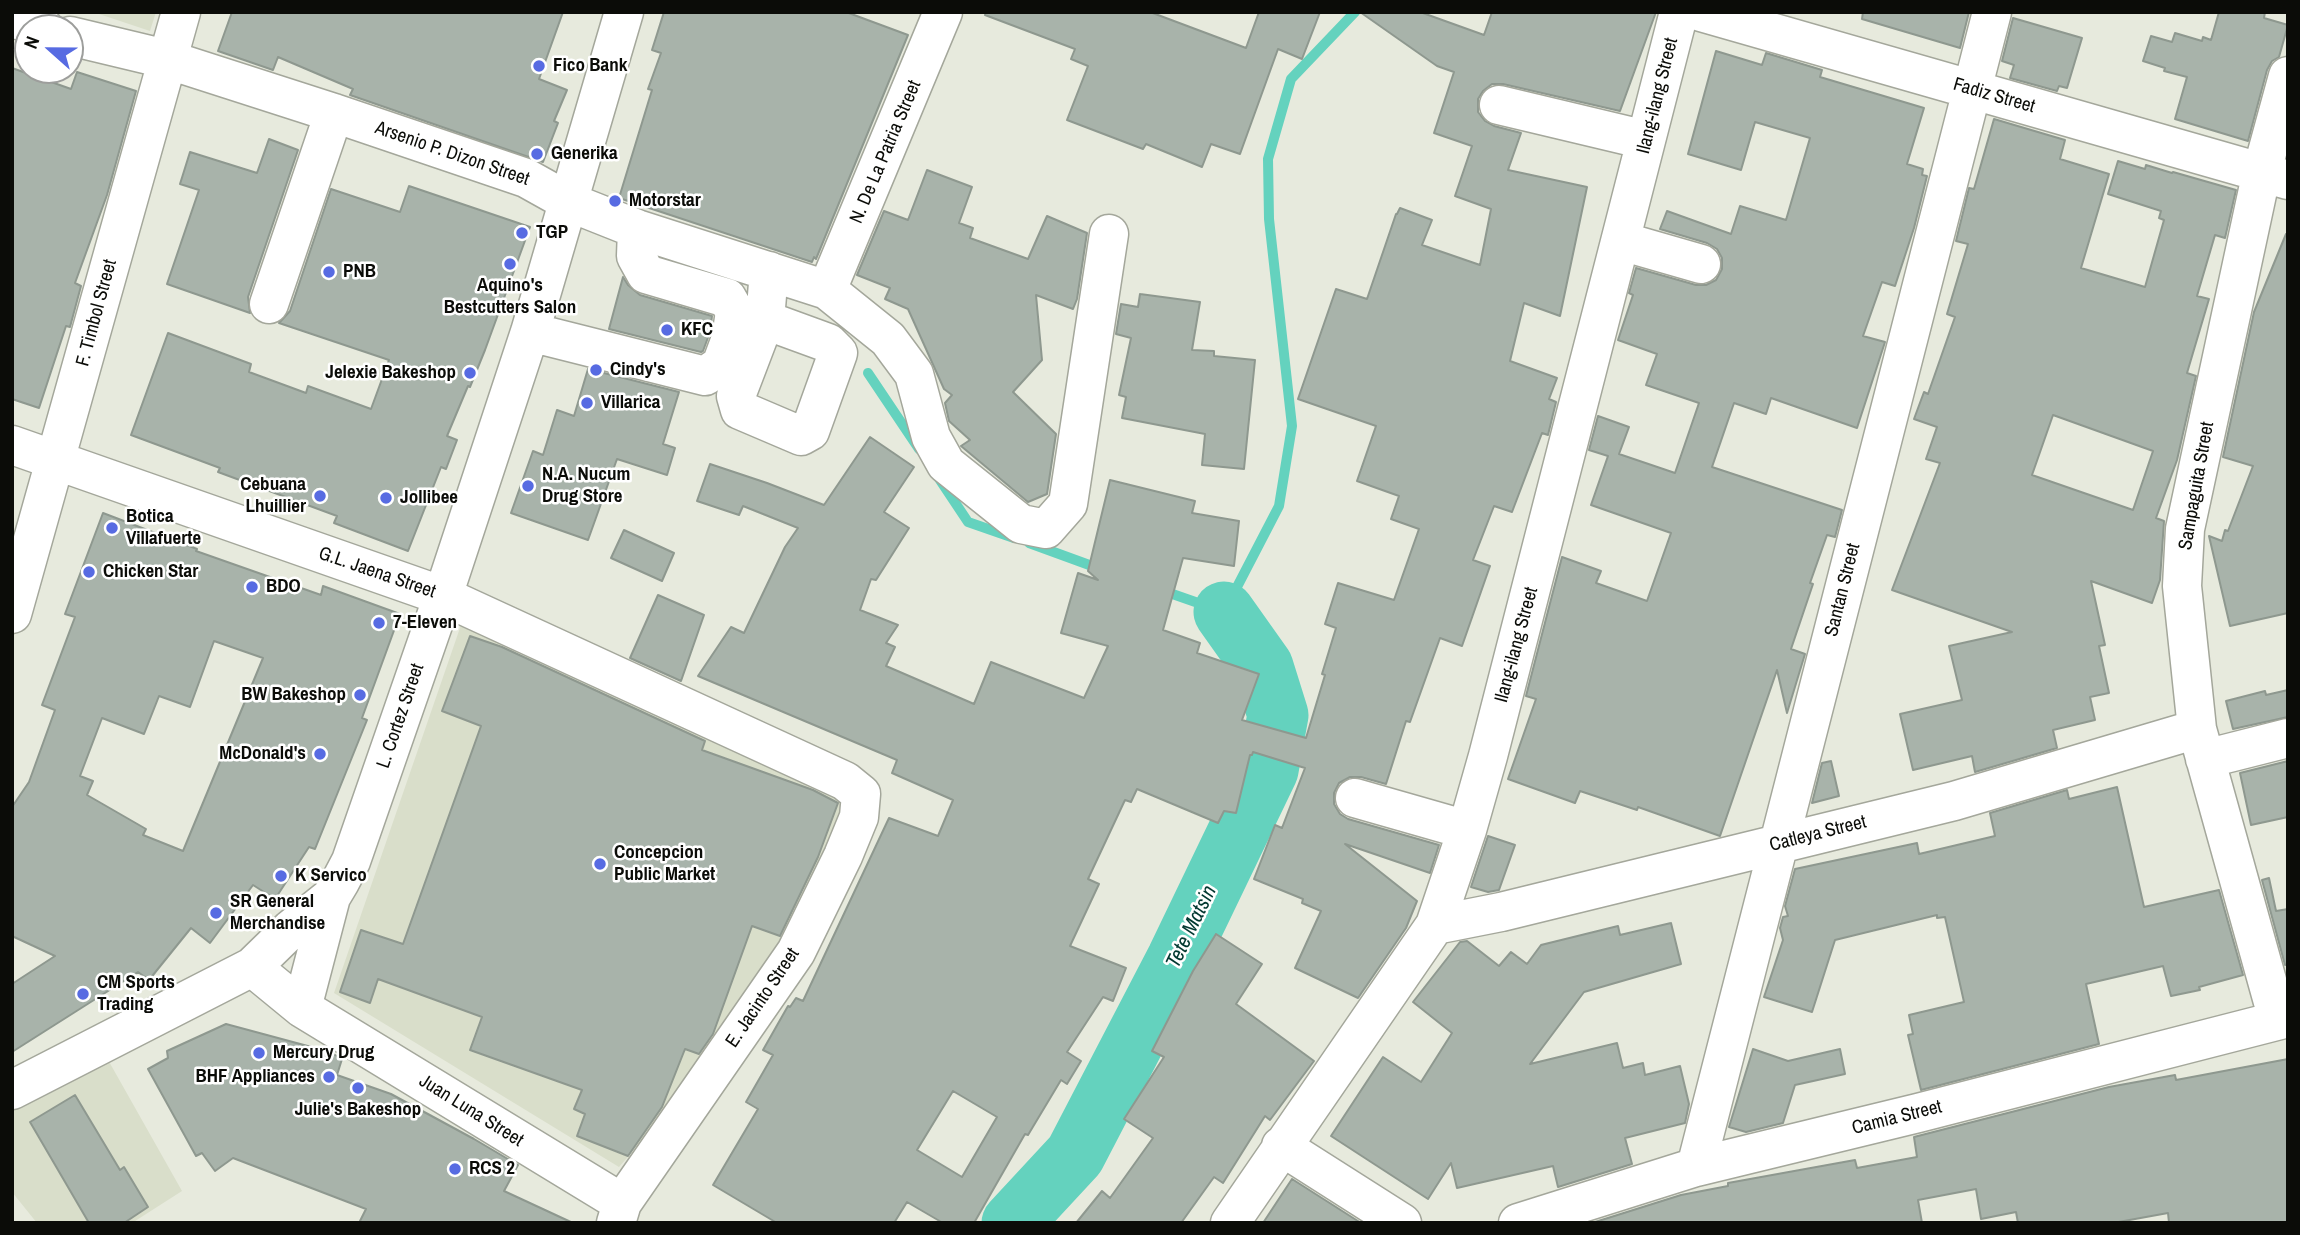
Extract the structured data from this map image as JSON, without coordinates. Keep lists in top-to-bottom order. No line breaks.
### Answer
{"streets":{"street":["Ilang-ilang Street","Fadiz Street","N. De La Patria Street","Arsenio P. Dizon Street","F. Timbol Street","Sampaguita Street","G.L. Jaena Street","Santan Street","L. Cortez Street","Catleya Street","E. Jacinto Street","Juan Luna Street","Camia Street"]},"crossings":[["Ilang-ilang Street","Catleya Street"],["Fadiz Street","Sampaguita Street"],["Fadiz Street","Santan Street"],["N. De La Patria Street","Arsenio P. Dizon Street"],["Arsenio P. Dizon Street","F. Timbol Street"],["Arsenio P. Dizon Street","L. Cortez Street"],["F. Timbol Street","G.L. Jaena Street"],["Sampaguita Street","Catleya Street"],["Sampaguita Street","Camia Street"],["G.L. Jaena Street","L. Cortez Street"],["G.L. Jaena Street","E. Jacinto Street"],["Santan Street","Catleya Street"],["Santan Street","Camia Street"],["L. Cortez Street","Juan Luna Street"],["E. Jacinto Street","Juan Luna Street"]],"water":["Tete Matsin"],"places":["Fico Bank","Generika","Motorstar","TGP","Aquino's Bestcutters Salon","PNB","KFC","Cindy's","Jelexie Bakeshop","Villarica","N.A. Nucum Drug Store","Cebuana Lhuillier","Jollibee","Botica Villafuerte","Chicken Star","BDO","7-Eleven","BW Bakeshop","McDonald's","Concepcion Public Market","K Servico","SR General Merchandise","CM Sports Trading","Mercury Drug","BHF Appliances","Julie's Bakeshop","RCS 2"],"north":"left"}
